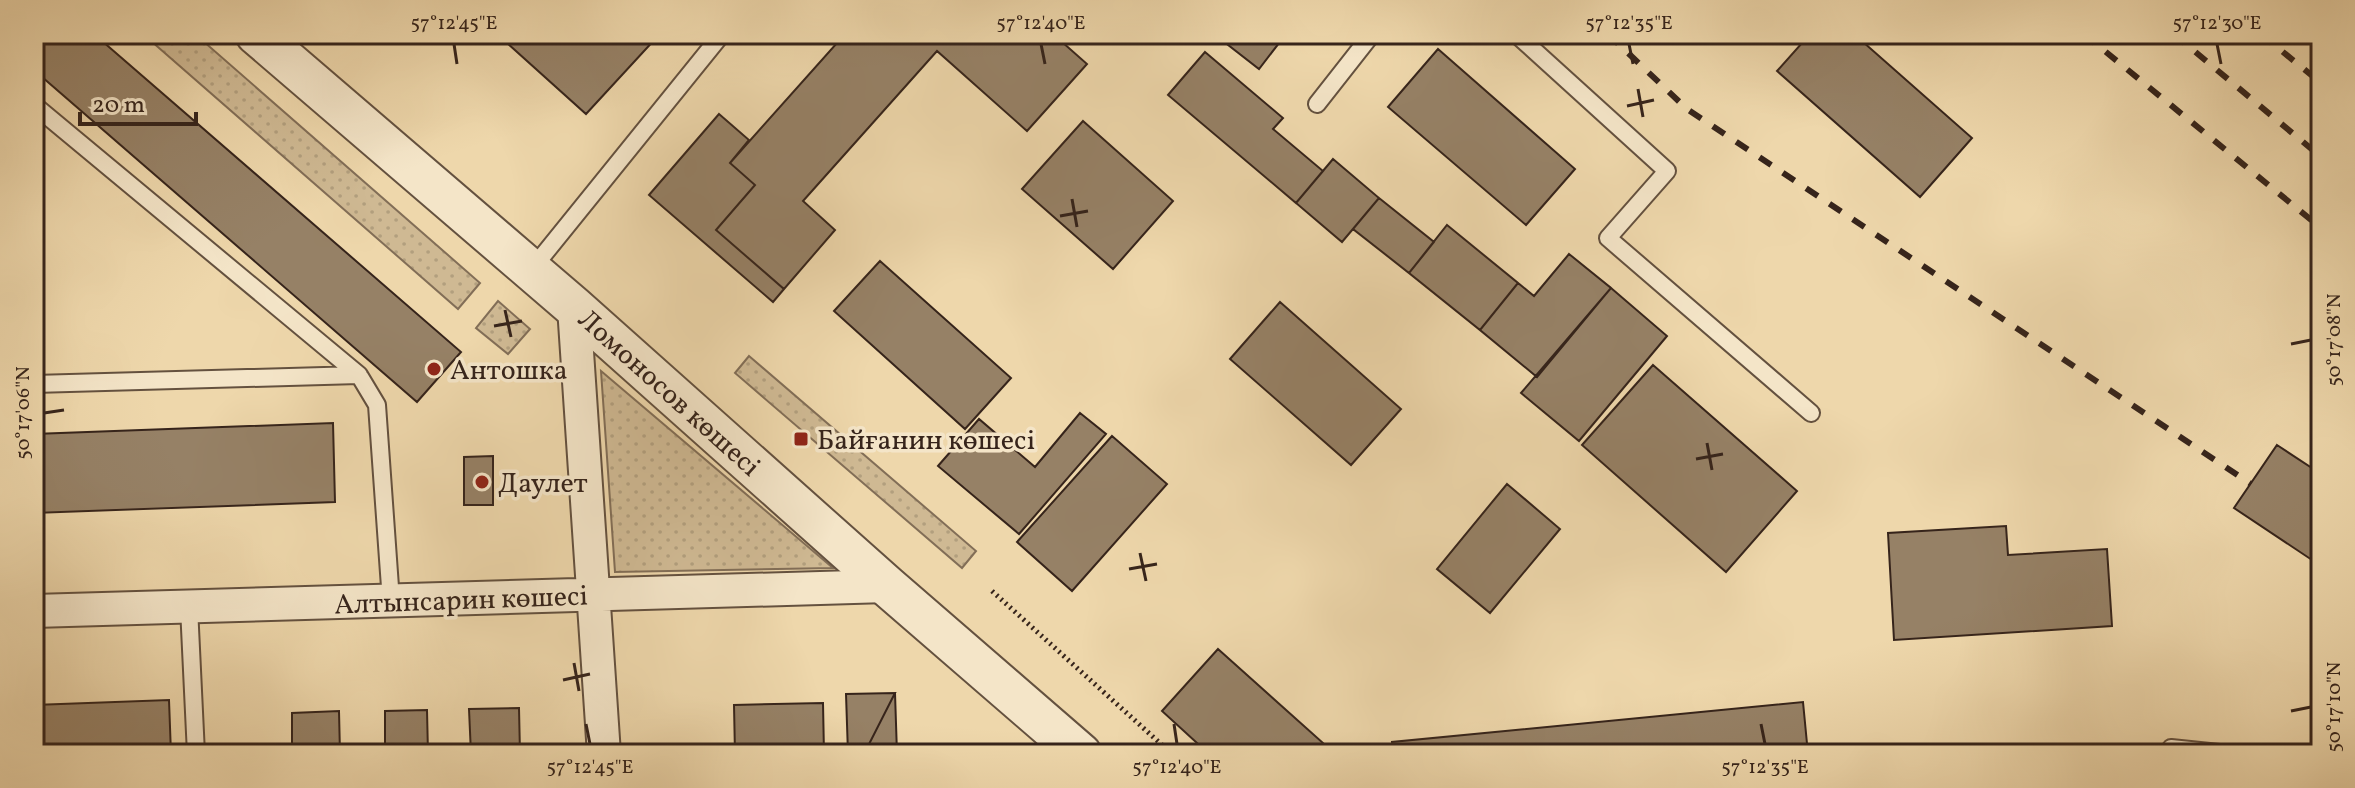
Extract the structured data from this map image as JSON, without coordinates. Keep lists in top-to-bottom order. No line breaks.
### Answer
{"streets":{"street":["Ломоносов көшесі","Алтынсарин көшесі"]},"crossings":[["Ломоносов көшесі","Алтынсарин көшесі"]],"places":{"other":["Антошка","Даулет"],"transit":["Байғанин көшесі"]},"scale_bar":"20 m","coordinates":["57°12'45\"E","57°12'40\"E","57°12'35\"E","57°12'30\"E","50°17'08\"N","50°17'06\"N","50°17'10\"N"]}
